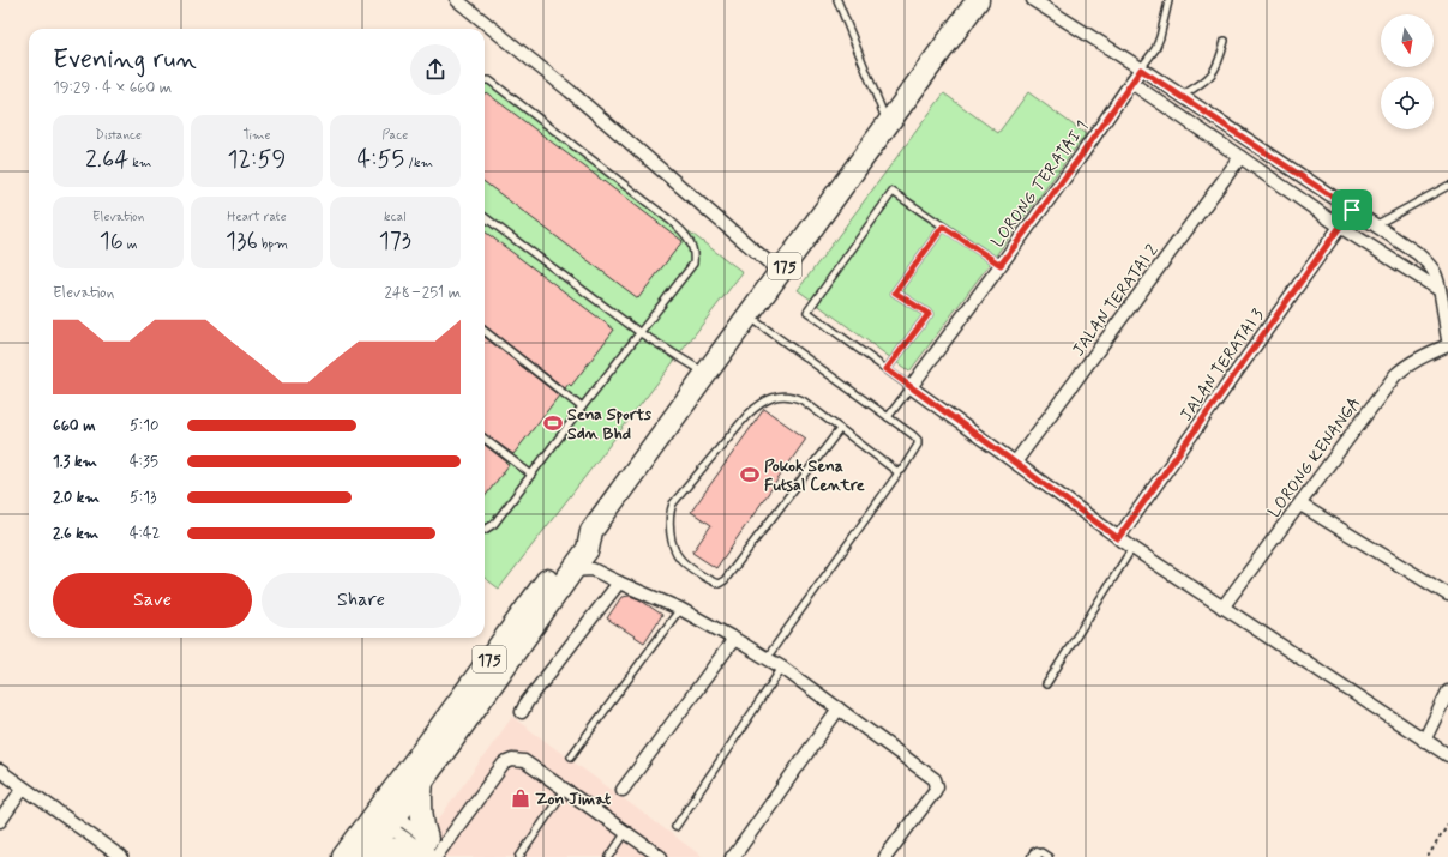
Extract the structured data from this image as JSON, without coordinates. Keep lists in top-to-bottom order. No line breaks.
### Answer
{"streets":{"highway":["175"],"street":["LORONG TERATAI 1","JALAN TERATAI 2","JALAN TERATAI 3","LORONG KENANGA"]},"places":{"sports":["Sena Sports Sdn Bhd","Pokok Sena Futsal Centre"],"shop":["Zon Jimat"]},"north":"bottom","page":{"heading":["Evening run","19:29 · 4 × 660 m"],"stats":[["Distance","2.64 km"],["Time","12:59"],["Pace","4:55 /km"],["Elevation","16 m"],["Heart rate","136 bpm"],["kcal","173"]],"chart":["Elevation","248–251 m"],"list":[{"name":"660 m","note":"5:10"},{"name":"1.3 km","note":"4:35"},{"name":"2.0 km","note":"5:13"},{"name":"2.6 km","note":"4:42"}],"buttons":["Save","Share"]}}
